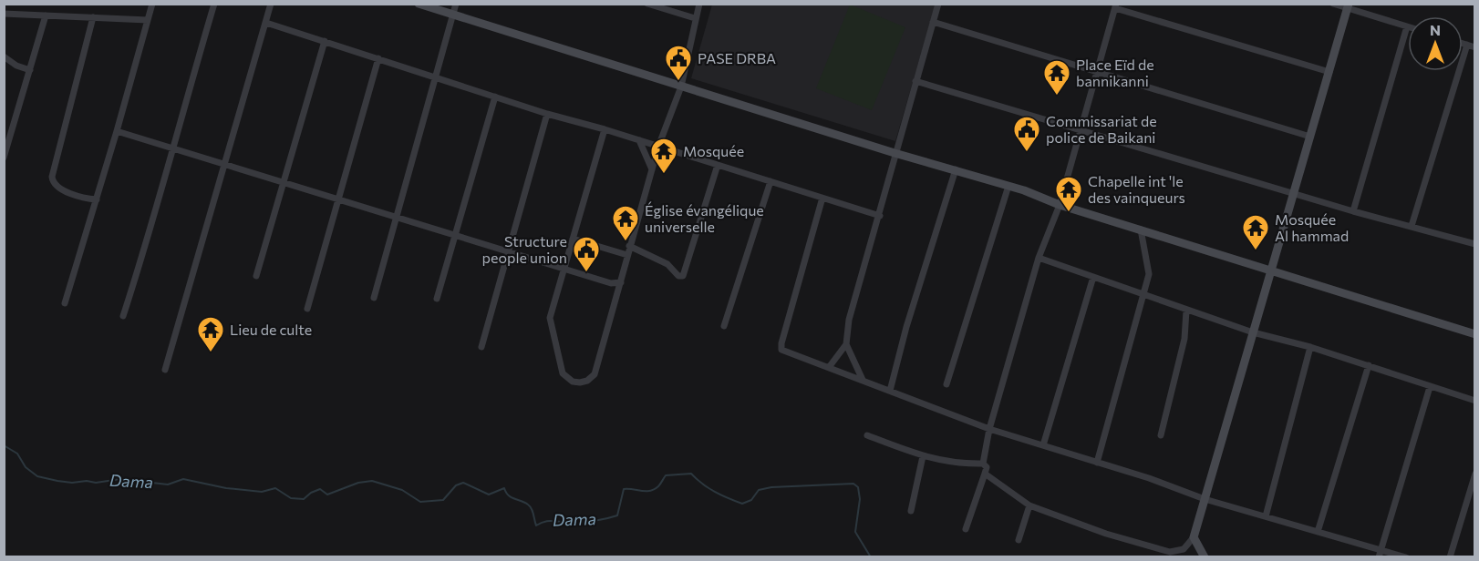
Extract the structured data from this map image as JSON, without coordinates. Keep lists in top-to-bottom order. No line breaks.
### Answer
{"water":["Dama"],"places":{"public building":["PASE DRBA","Commissariat de police de Baikani","Structure people union"],"temple":["Place Eïd de bannikanni","Mosquée","Chapelle int 'le des vainqueurs","Église évangélique universelle","Mosquée Al hammad","Lieu de culte"]},"north":"top"}
